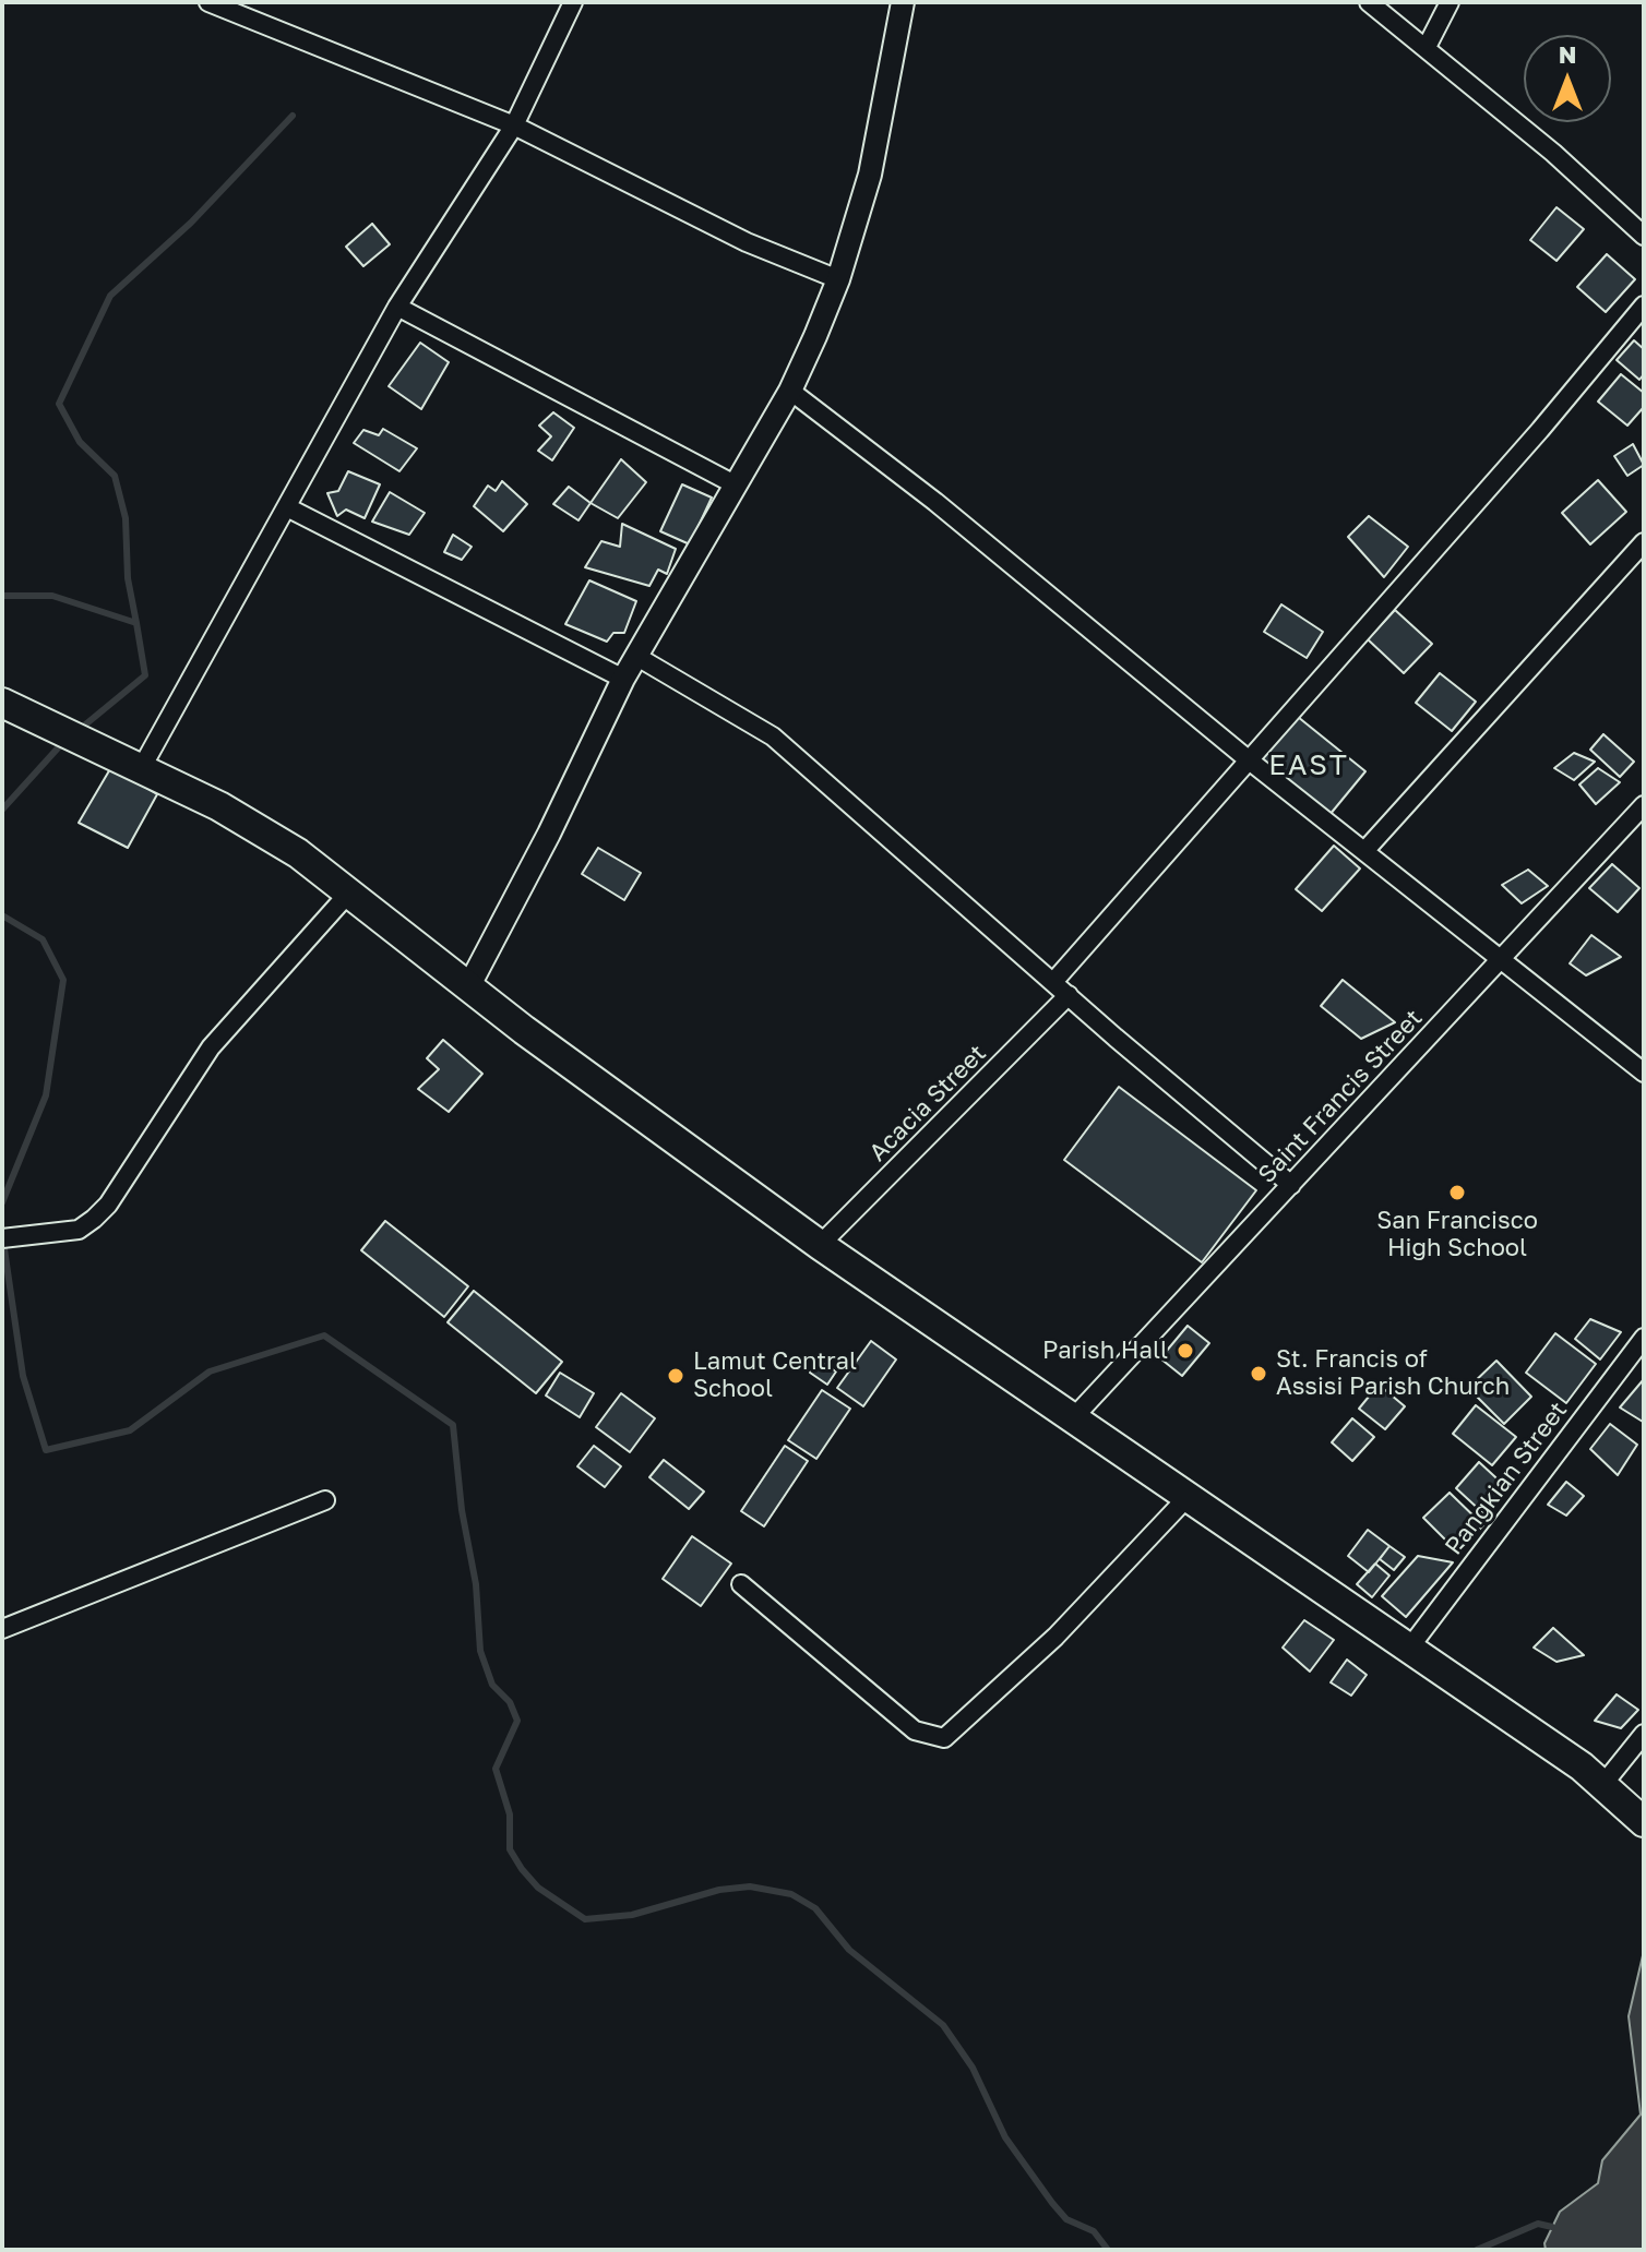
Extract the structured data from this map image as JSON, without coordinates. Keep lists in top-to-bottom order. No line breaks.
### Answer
{"streets":{"street":["Saint Francis Street","Acacia Street","Pangkian Street"]},"districts":["EAST"],"places":["San Francisco High School","Parish Hall","St. Francis of Assisi Parish Church","Lamut Central School"],"north":"top"}
